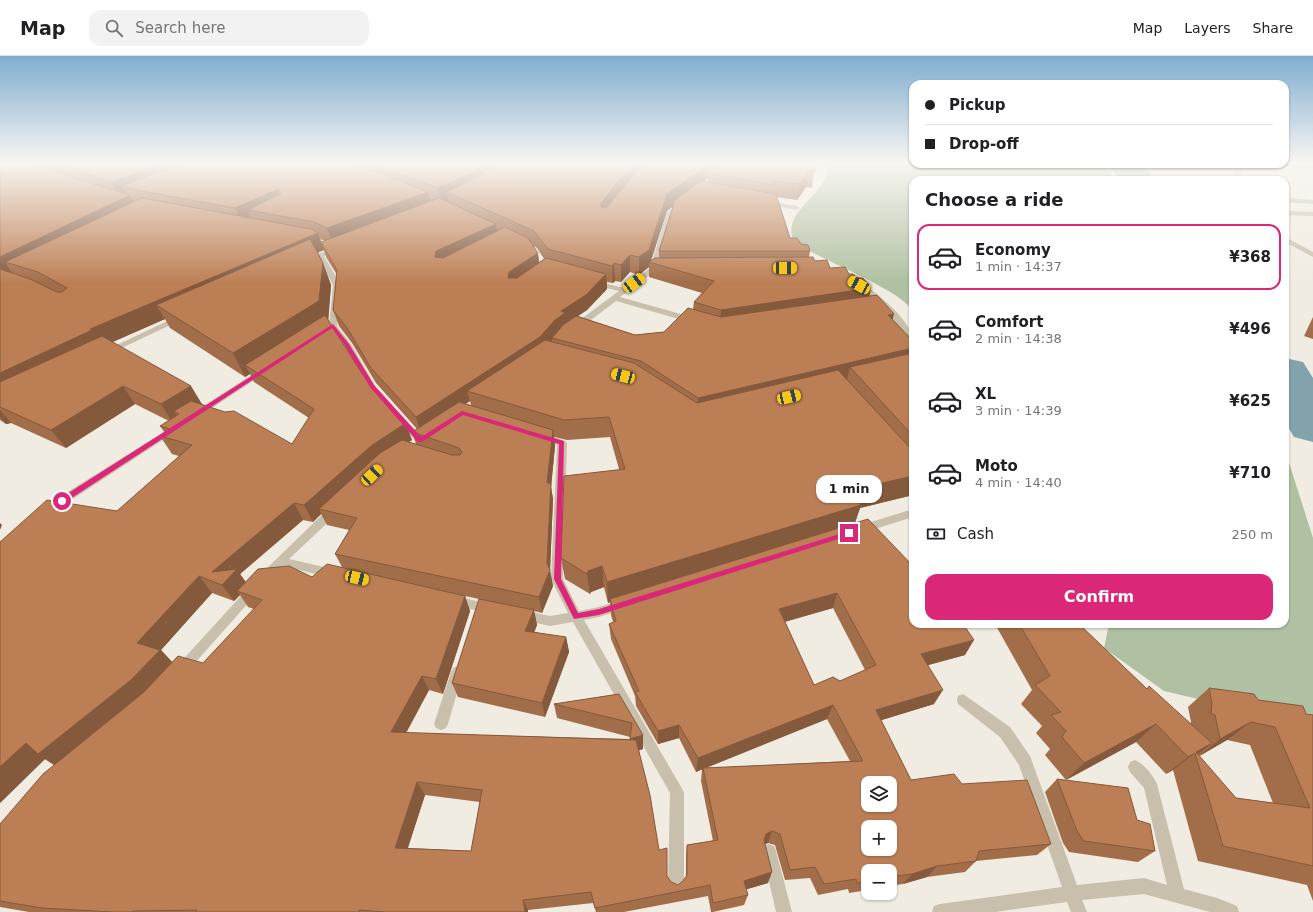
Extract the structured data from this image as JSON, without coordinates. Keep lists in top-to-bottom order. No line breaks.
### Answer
{"page":{"header":"Map","search":"Search here","nav":["Map","Layers","Share"],"banner":["Pickup","Drop-off"],"heading":"Choose a ride","list":[{"name":"Economy","note":"1 min · 14:37","value":"¥368"},{"name":"Comfort","note":"2 min · 14:38","value":"¥496"},{"name":"XL","note":"3 min · 14:39","value":"¥625"},{"name":"Moto","note":"4 min · 14:40","value":"¥710"}],"bubble":"1 min","pay":["Cash","250 m"],"buttons":"Confirm","map_buttons":["+","−"]}}
